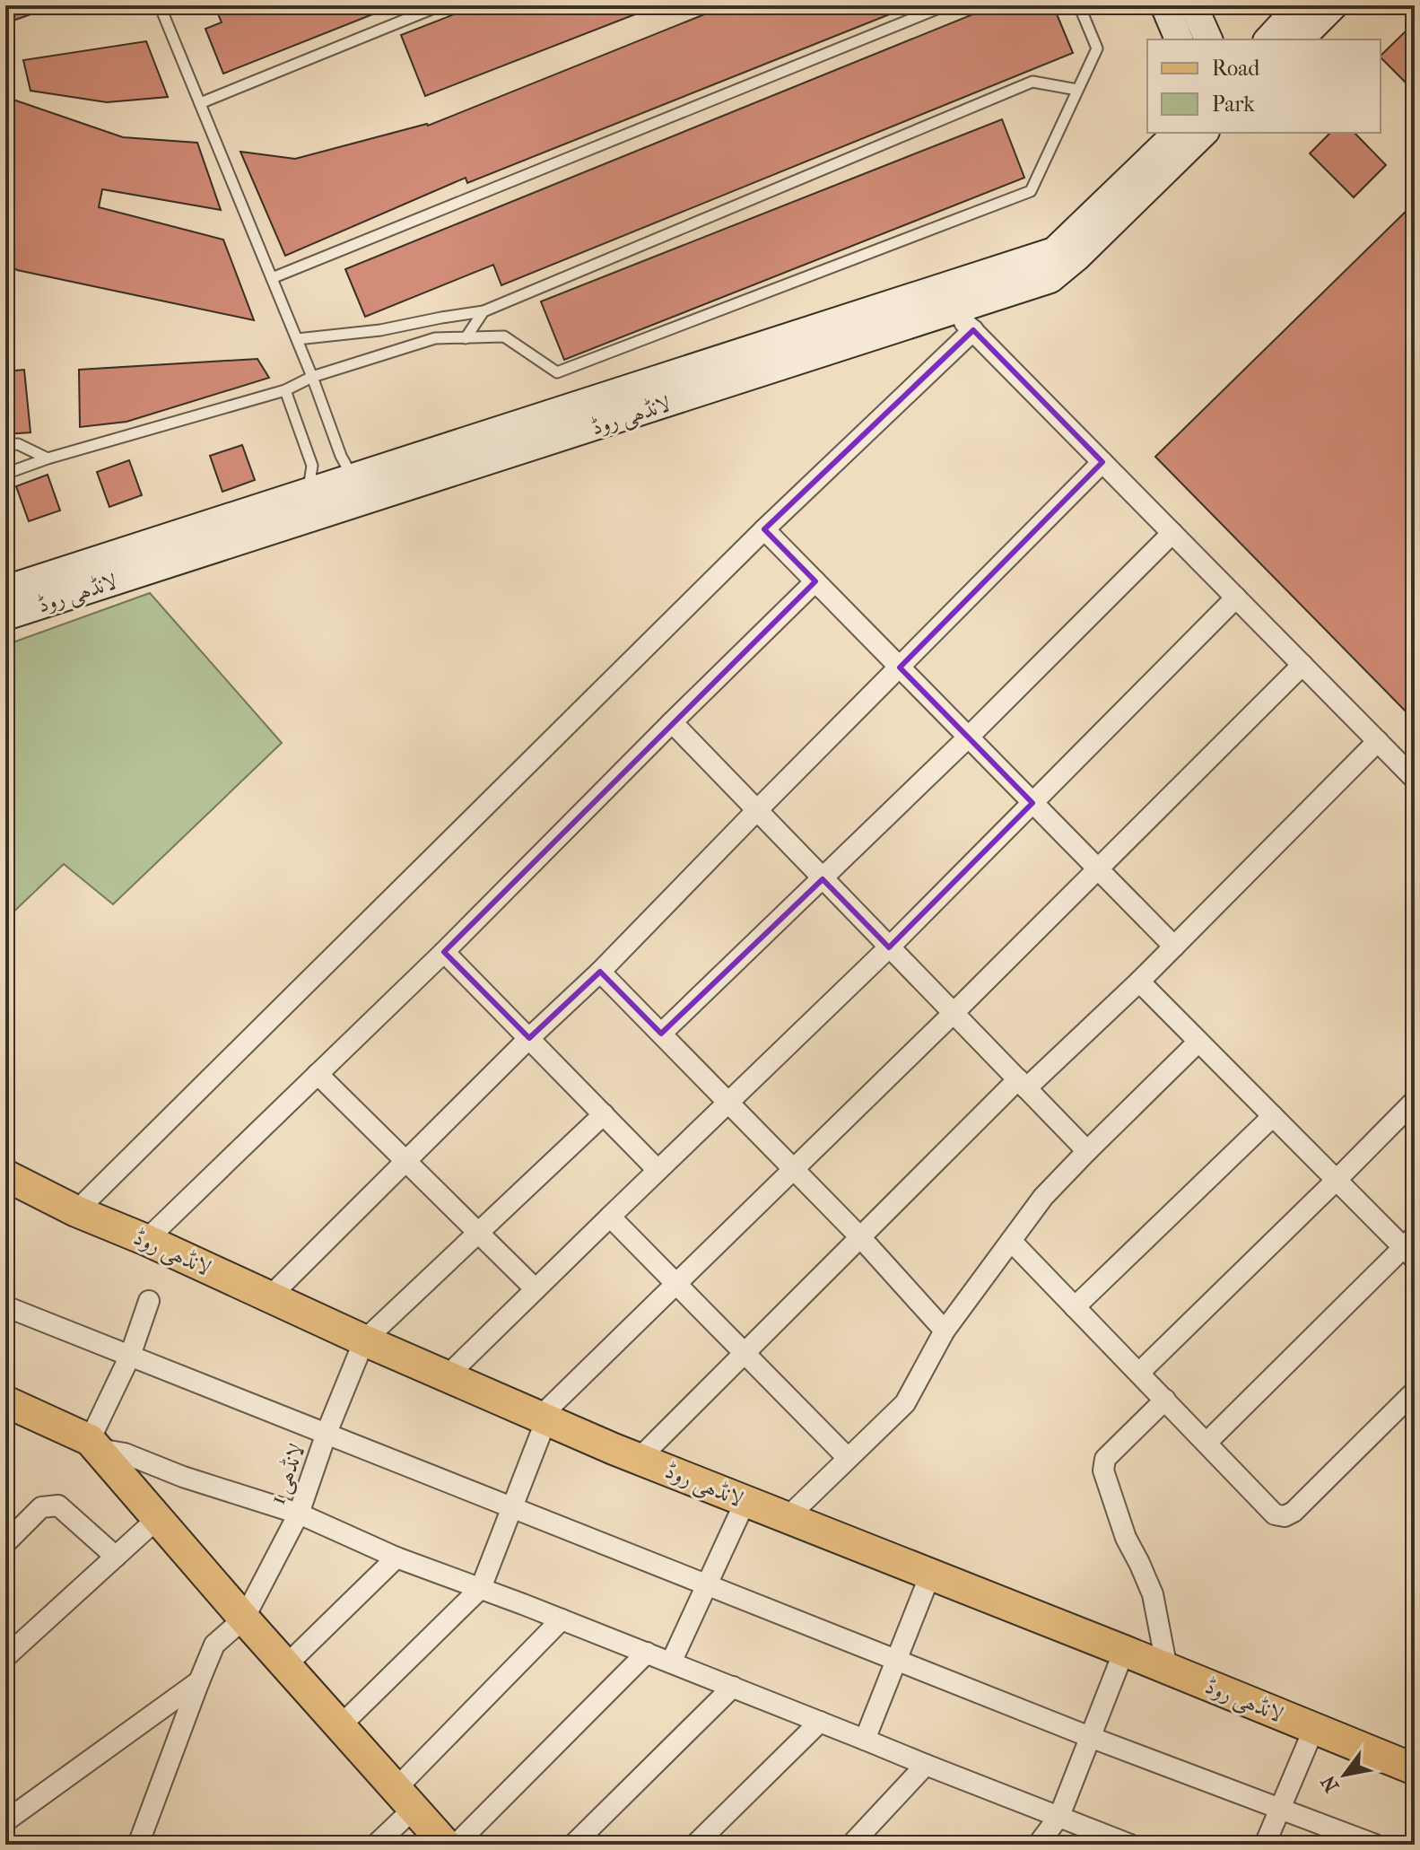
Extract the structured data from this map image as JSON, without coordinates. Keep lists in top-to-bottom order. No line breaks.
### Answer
{"streets":{"main road":["لانڈھی روڈ"],"street":["لانڈھی 1"]},"crossings":[["لانڈھی روڈ","لانڈھی 1"]],"legend":["Road","Park"],"north":"bottom left"}
